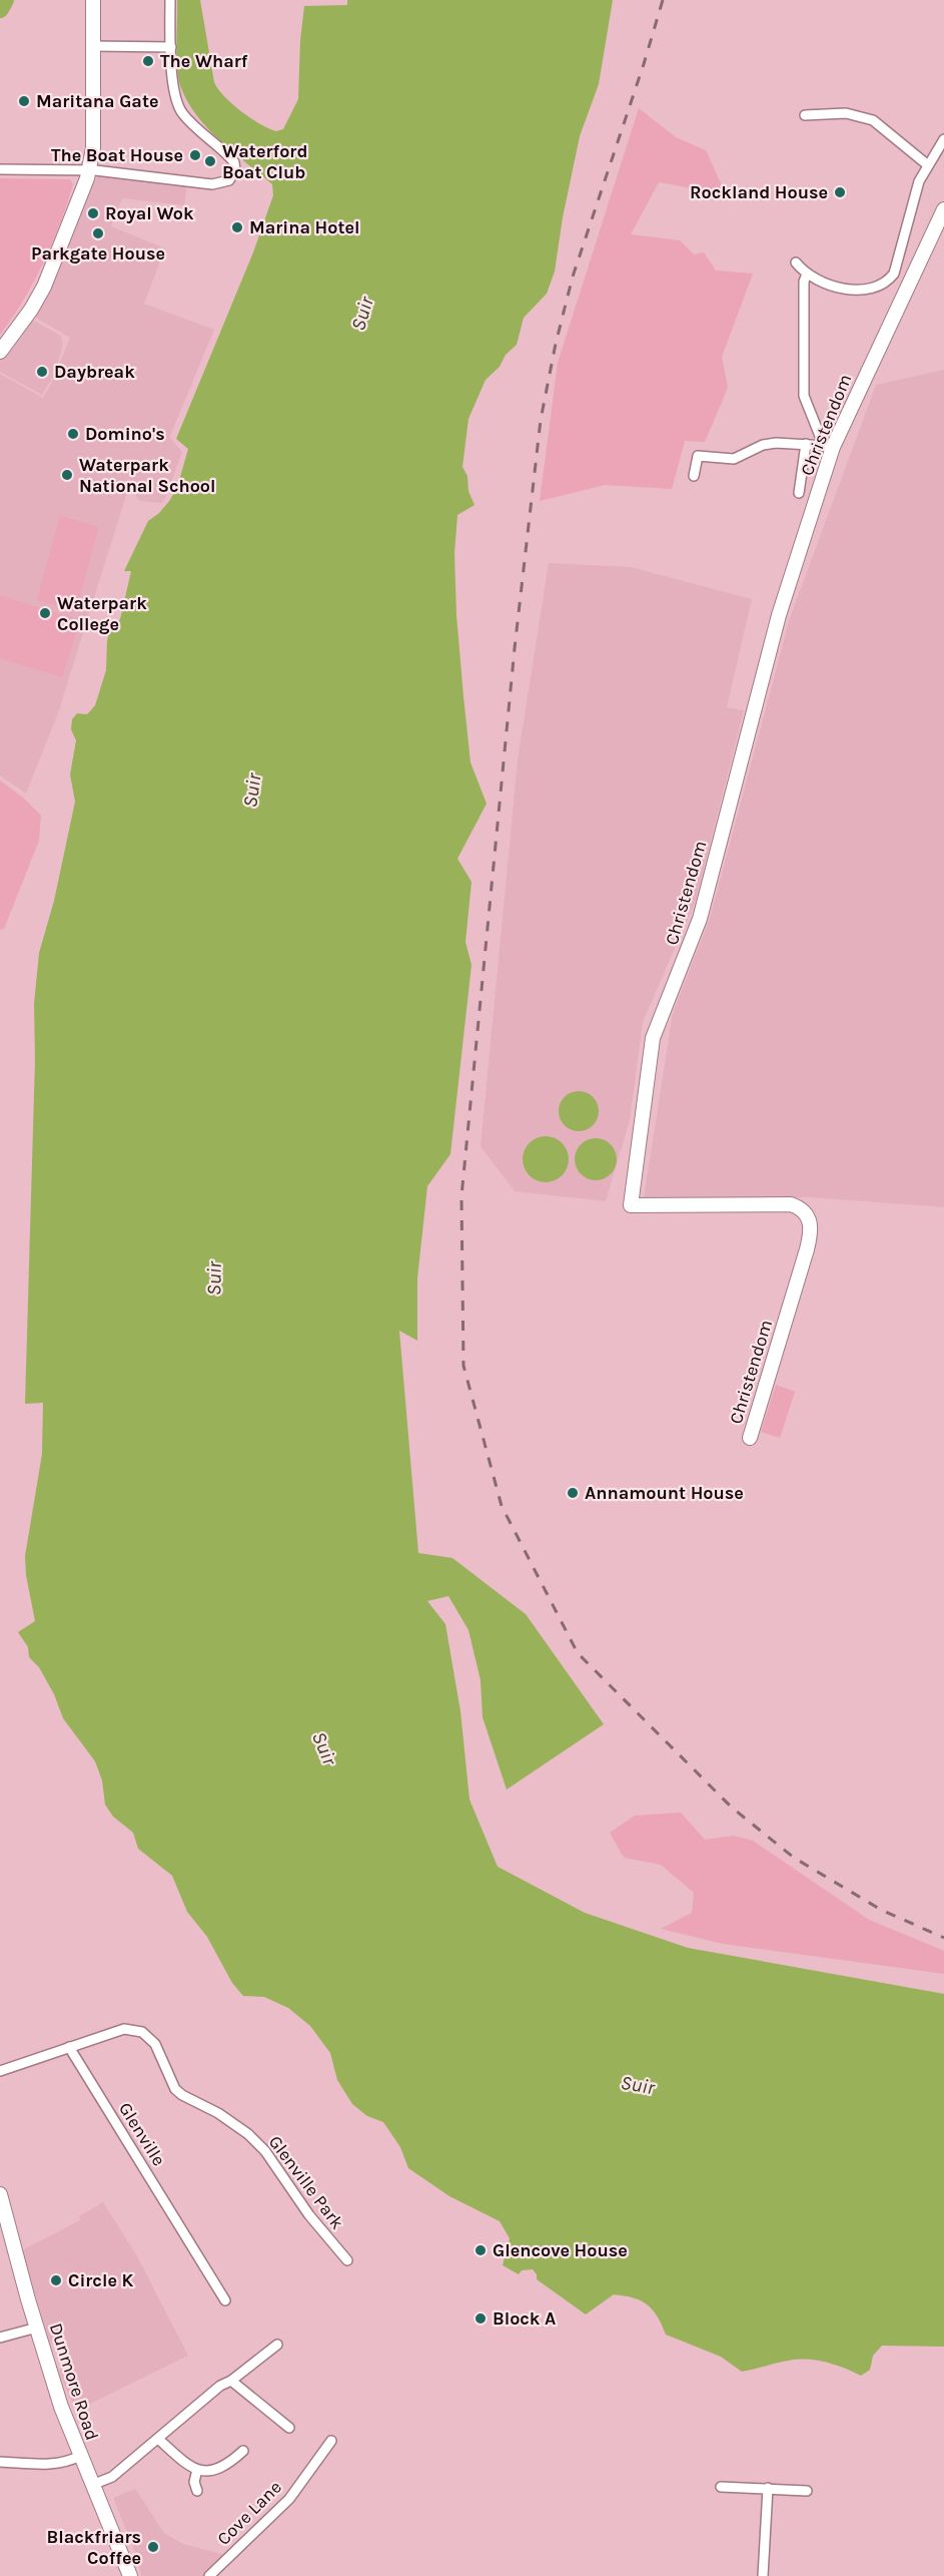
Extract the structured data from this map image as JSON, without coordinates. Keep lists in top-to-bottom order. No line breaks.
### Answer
{"streets":{"street":["Christendom","Glenville","Glenville Park","Dunmore Road","Cove Lane"]},"crossings":[["Glenville","Glenville Park"]],"water":["Suir"],"places":["The Wharf","Maritana Gate","The Boat House","Waterford Boat Club","Rockland House","Royal Wok","Marina Hotel","Parkgate House","Daybreak","Domino's","Waterpark National School","Waterpark College","Annamount House","Glencove House","Circle K","Block A","Blackfriars Coffee"]}
